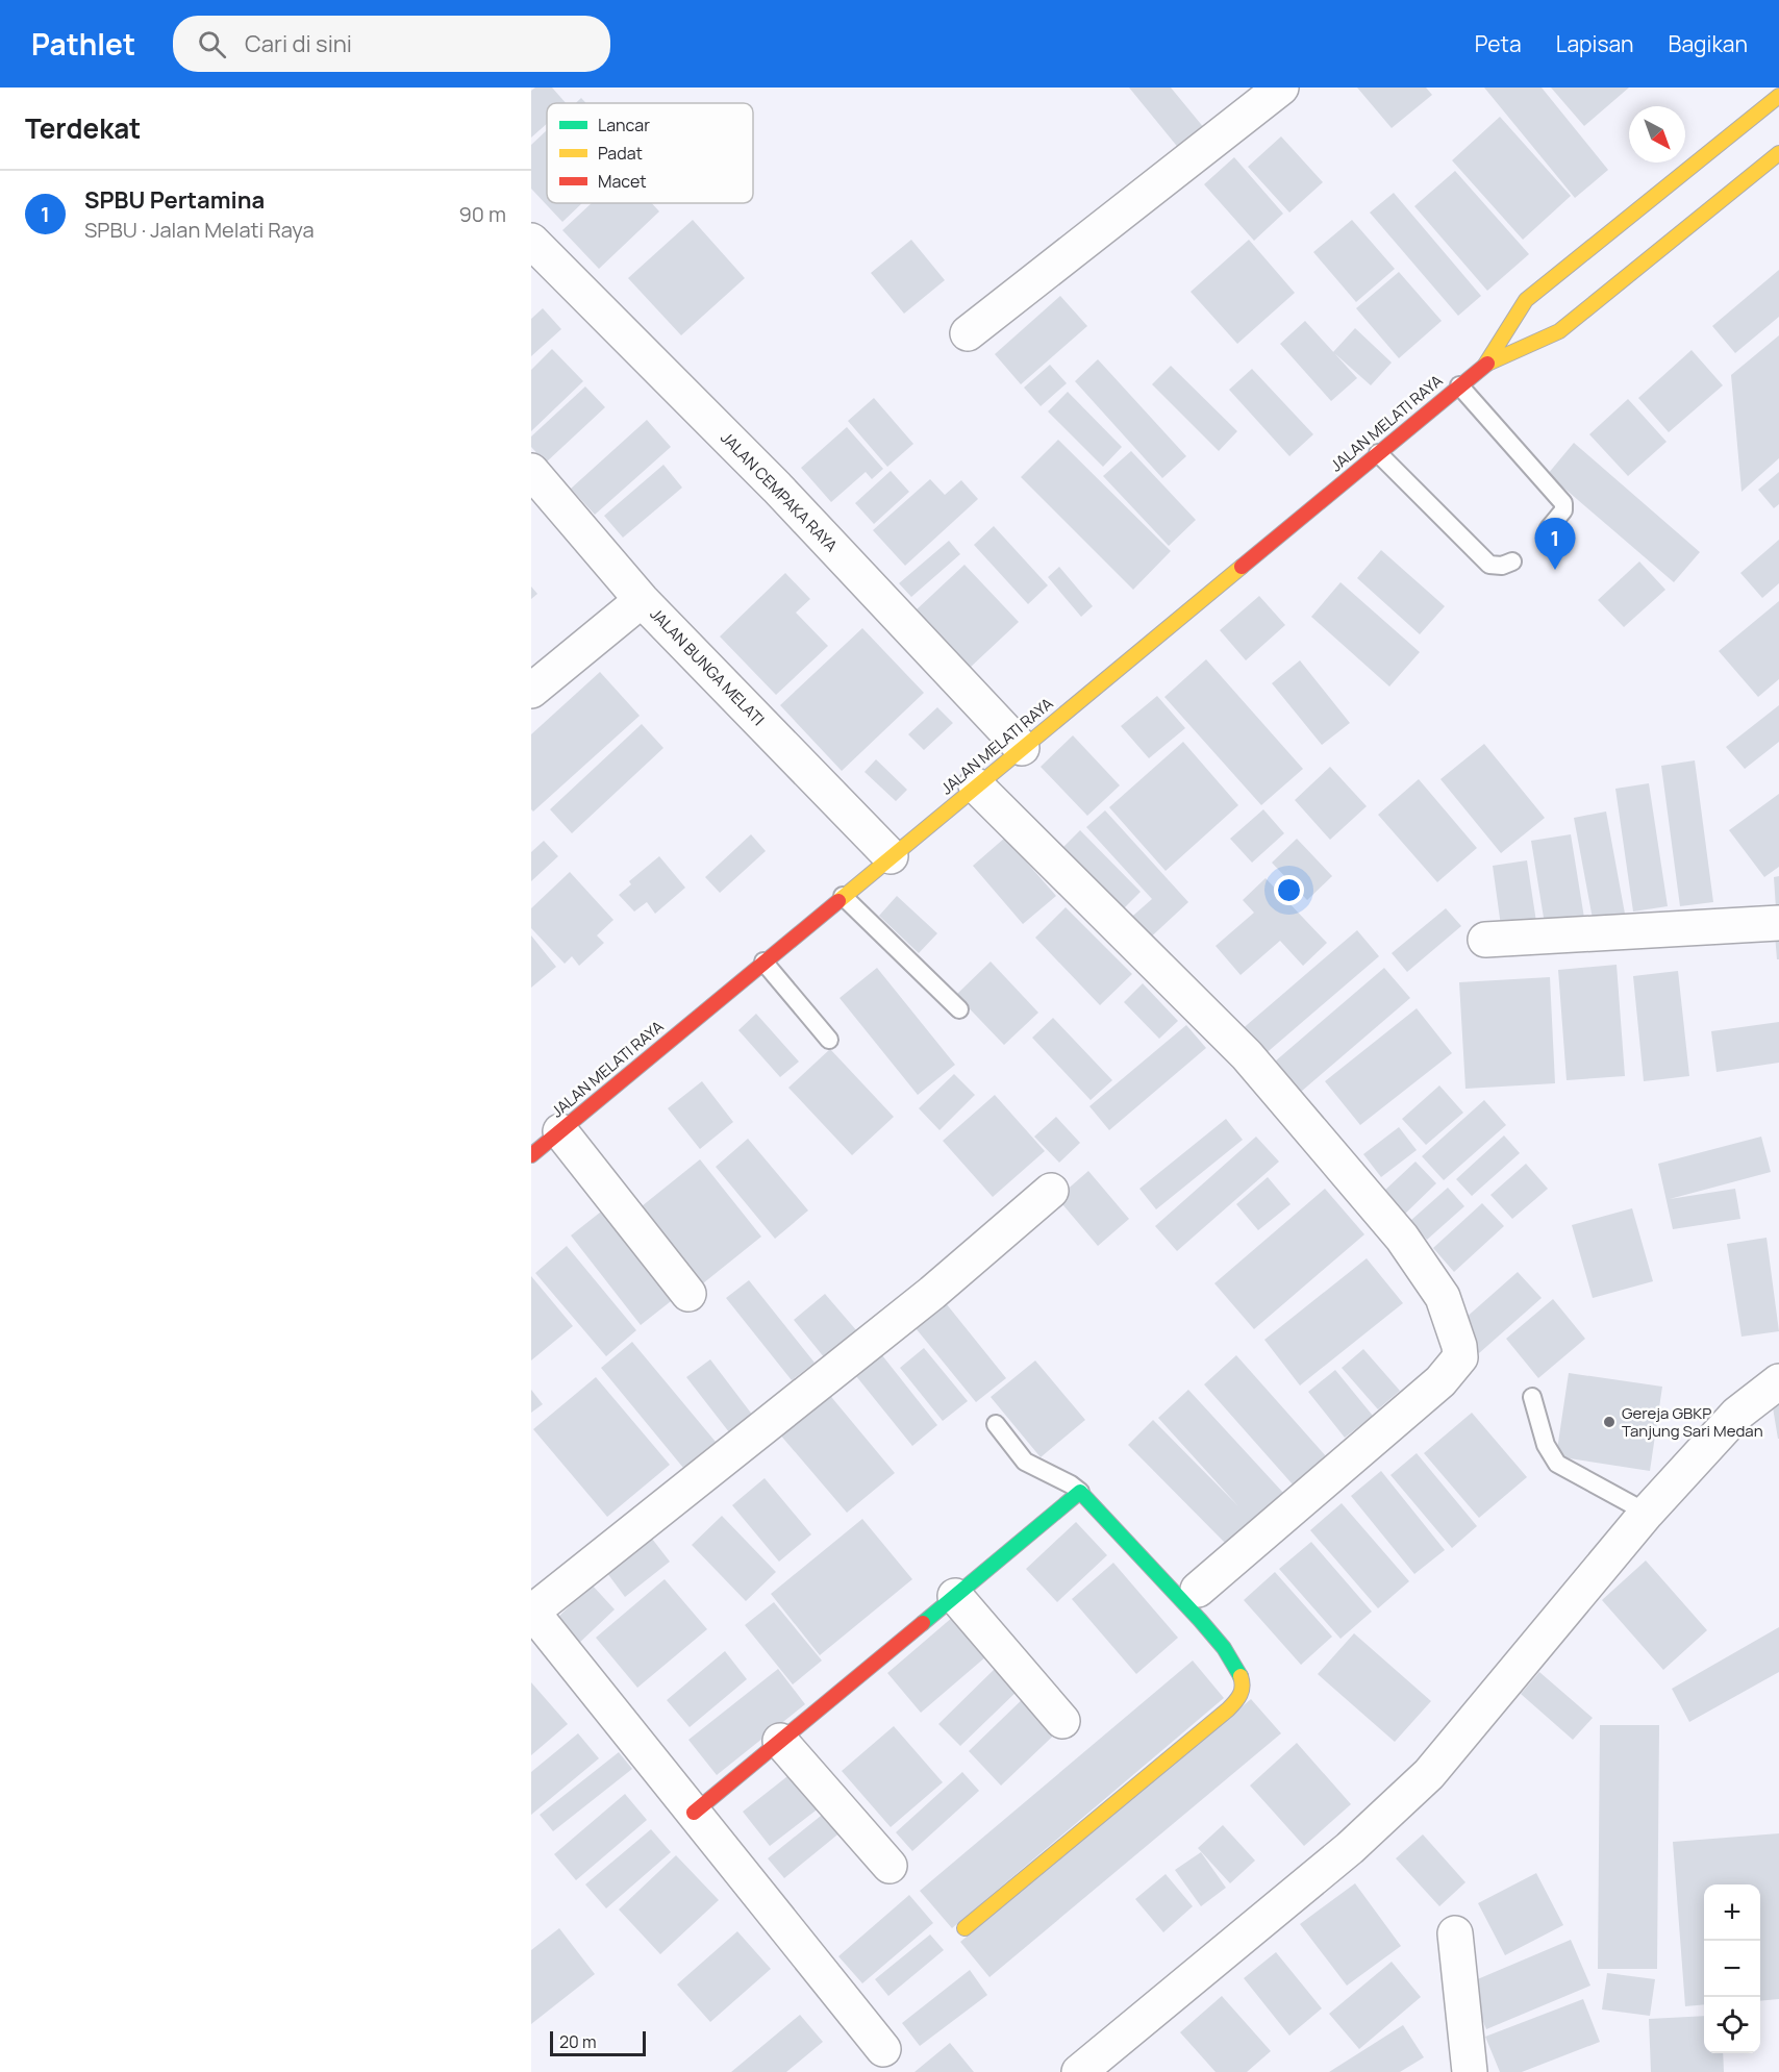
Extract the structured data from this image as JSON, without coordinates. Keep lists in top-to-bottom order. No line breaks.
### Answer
{"streets":{"main road":["JALAN MELATI RAYA"],"street":["JALAN CEMPAKA RAYA","JALAN BUNGA MELATI"]},"crossings":[["JALAN MELATI RAYA","JALAN CEMPAKA RAYA"],["JALAN MELATI RAYA","JALAN BUNGA MELATI"]],"places":["Gereja GBKP Tanjung Sari Medan"],"legend":["Lancar","Padat","Macet"],"scale_bar":"20 m","north":"bottom right","page":{"header":"Pathlet","search":"Cari di sini","nav":["Peta","Lapisan","Bagikan"],"heading":"Terdekat","list":[{"mark":"1","name":"SPBU Pertamina","note":"SPBU · Jalan Melati Raya","value":"90 m"}],"pins":"1","map_buttons":["+","−"],"scale":"20 m"}}
